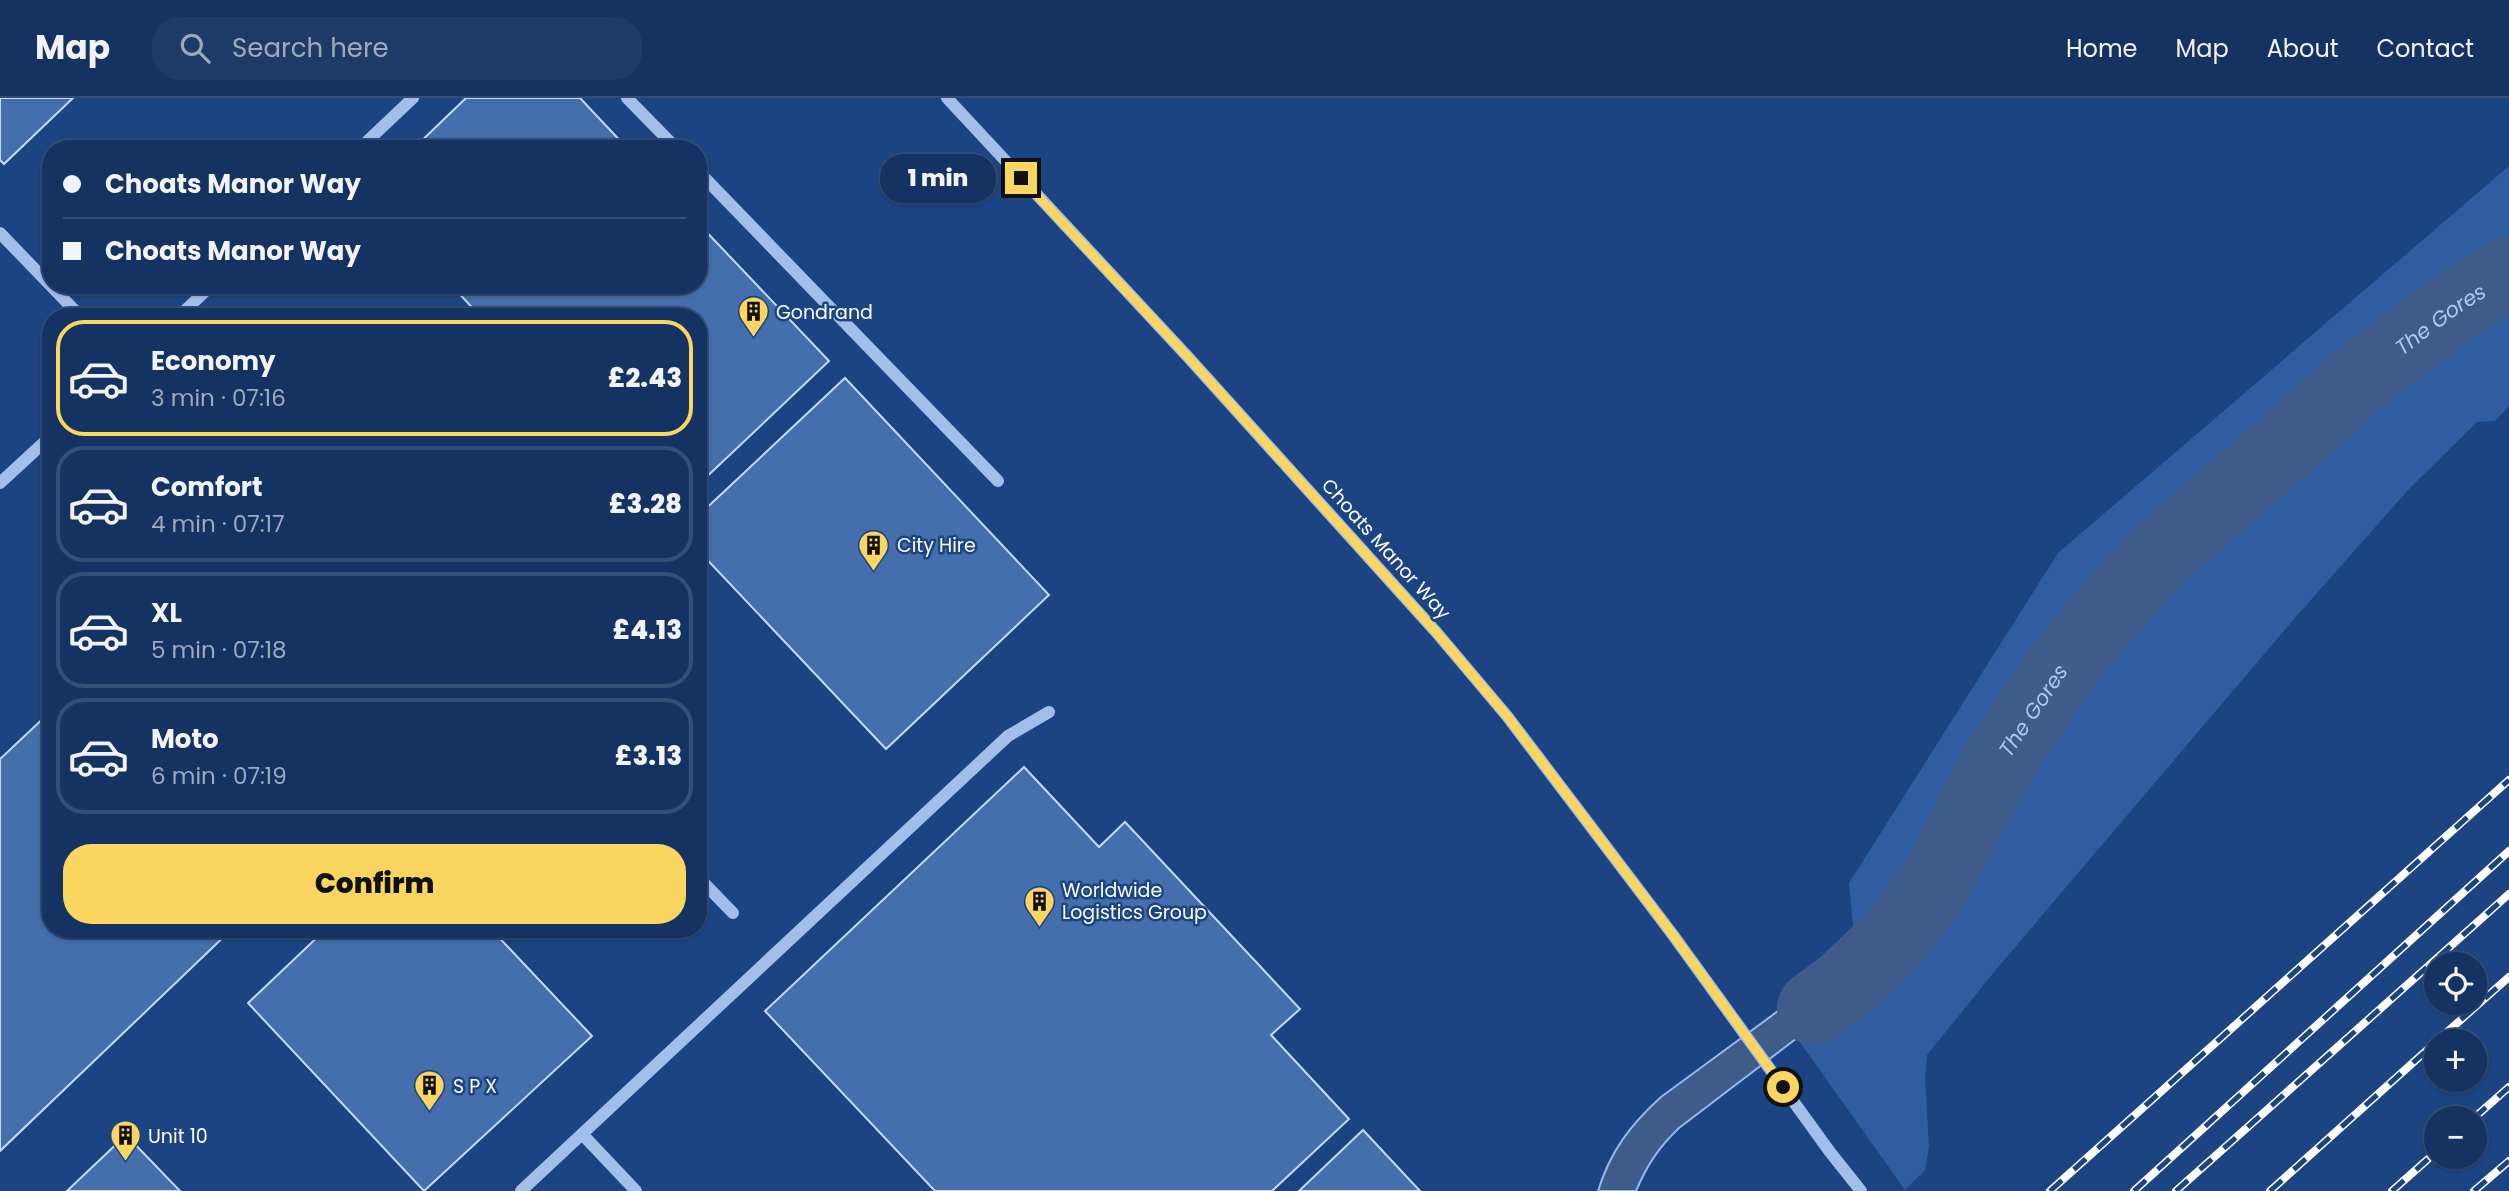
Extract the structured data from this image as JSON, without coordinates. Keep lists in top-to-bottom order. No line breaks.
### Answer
{"streets":{"street":["Choats Manor Way"]},"water":["The Gores"],"places":{"building":["Gondrand","City Hire","Worldwide Logistics Group","S P X","Unit 10"]},"page":{"header":"Map","search":"Search here","nav":["Home","Map","About","Contact"],"banner":["Choats Manor Way","Choats Manor Way"],"bubble":"1 min","list":[{"name":"Economy","note":"3 min · 07:16","value":"£2.43"},{"name":"Comfort","note":"4 min · 07:17","value":"£3.28"},{"name":"XL","note":"5 min · 07:18","value":"£4.13"},{"name":"Moto","note":"6 min · 07:19","value":"£3.13"}],"buttons":"Confirm","map_buttons":["+","−"]}}
